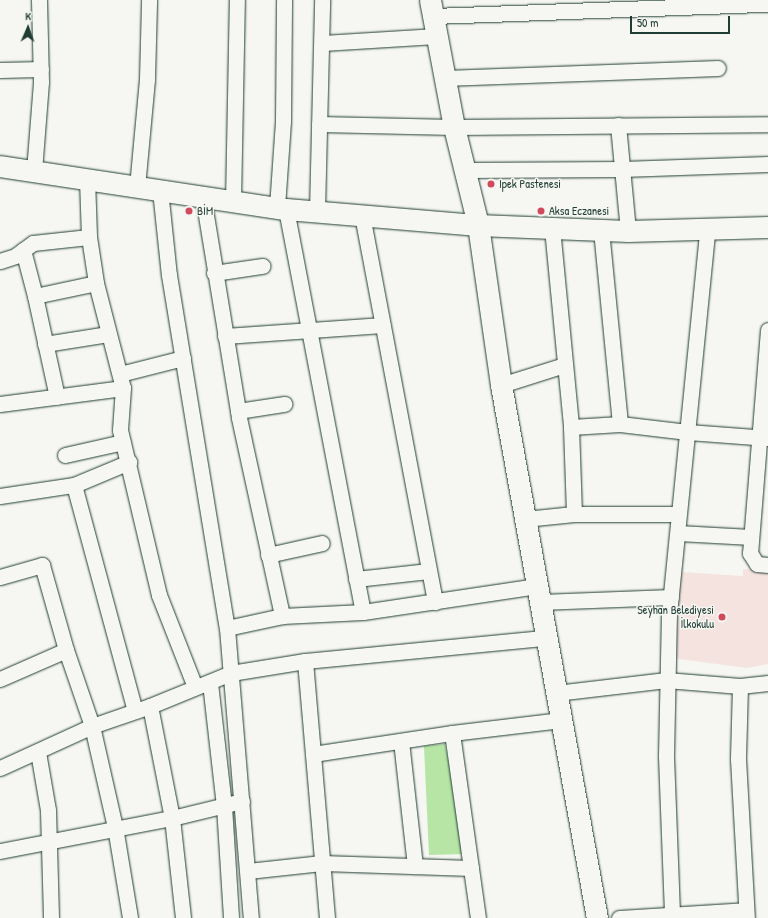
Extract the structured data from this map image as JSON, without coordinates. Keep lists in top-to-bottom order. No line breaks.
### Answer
{"places":["Ipek Pastenesi","BİM","Aksa Eczanesi","Seyhan Belediyesi İlkokulu"],"scale_bar":"50 m","north":"top"}
